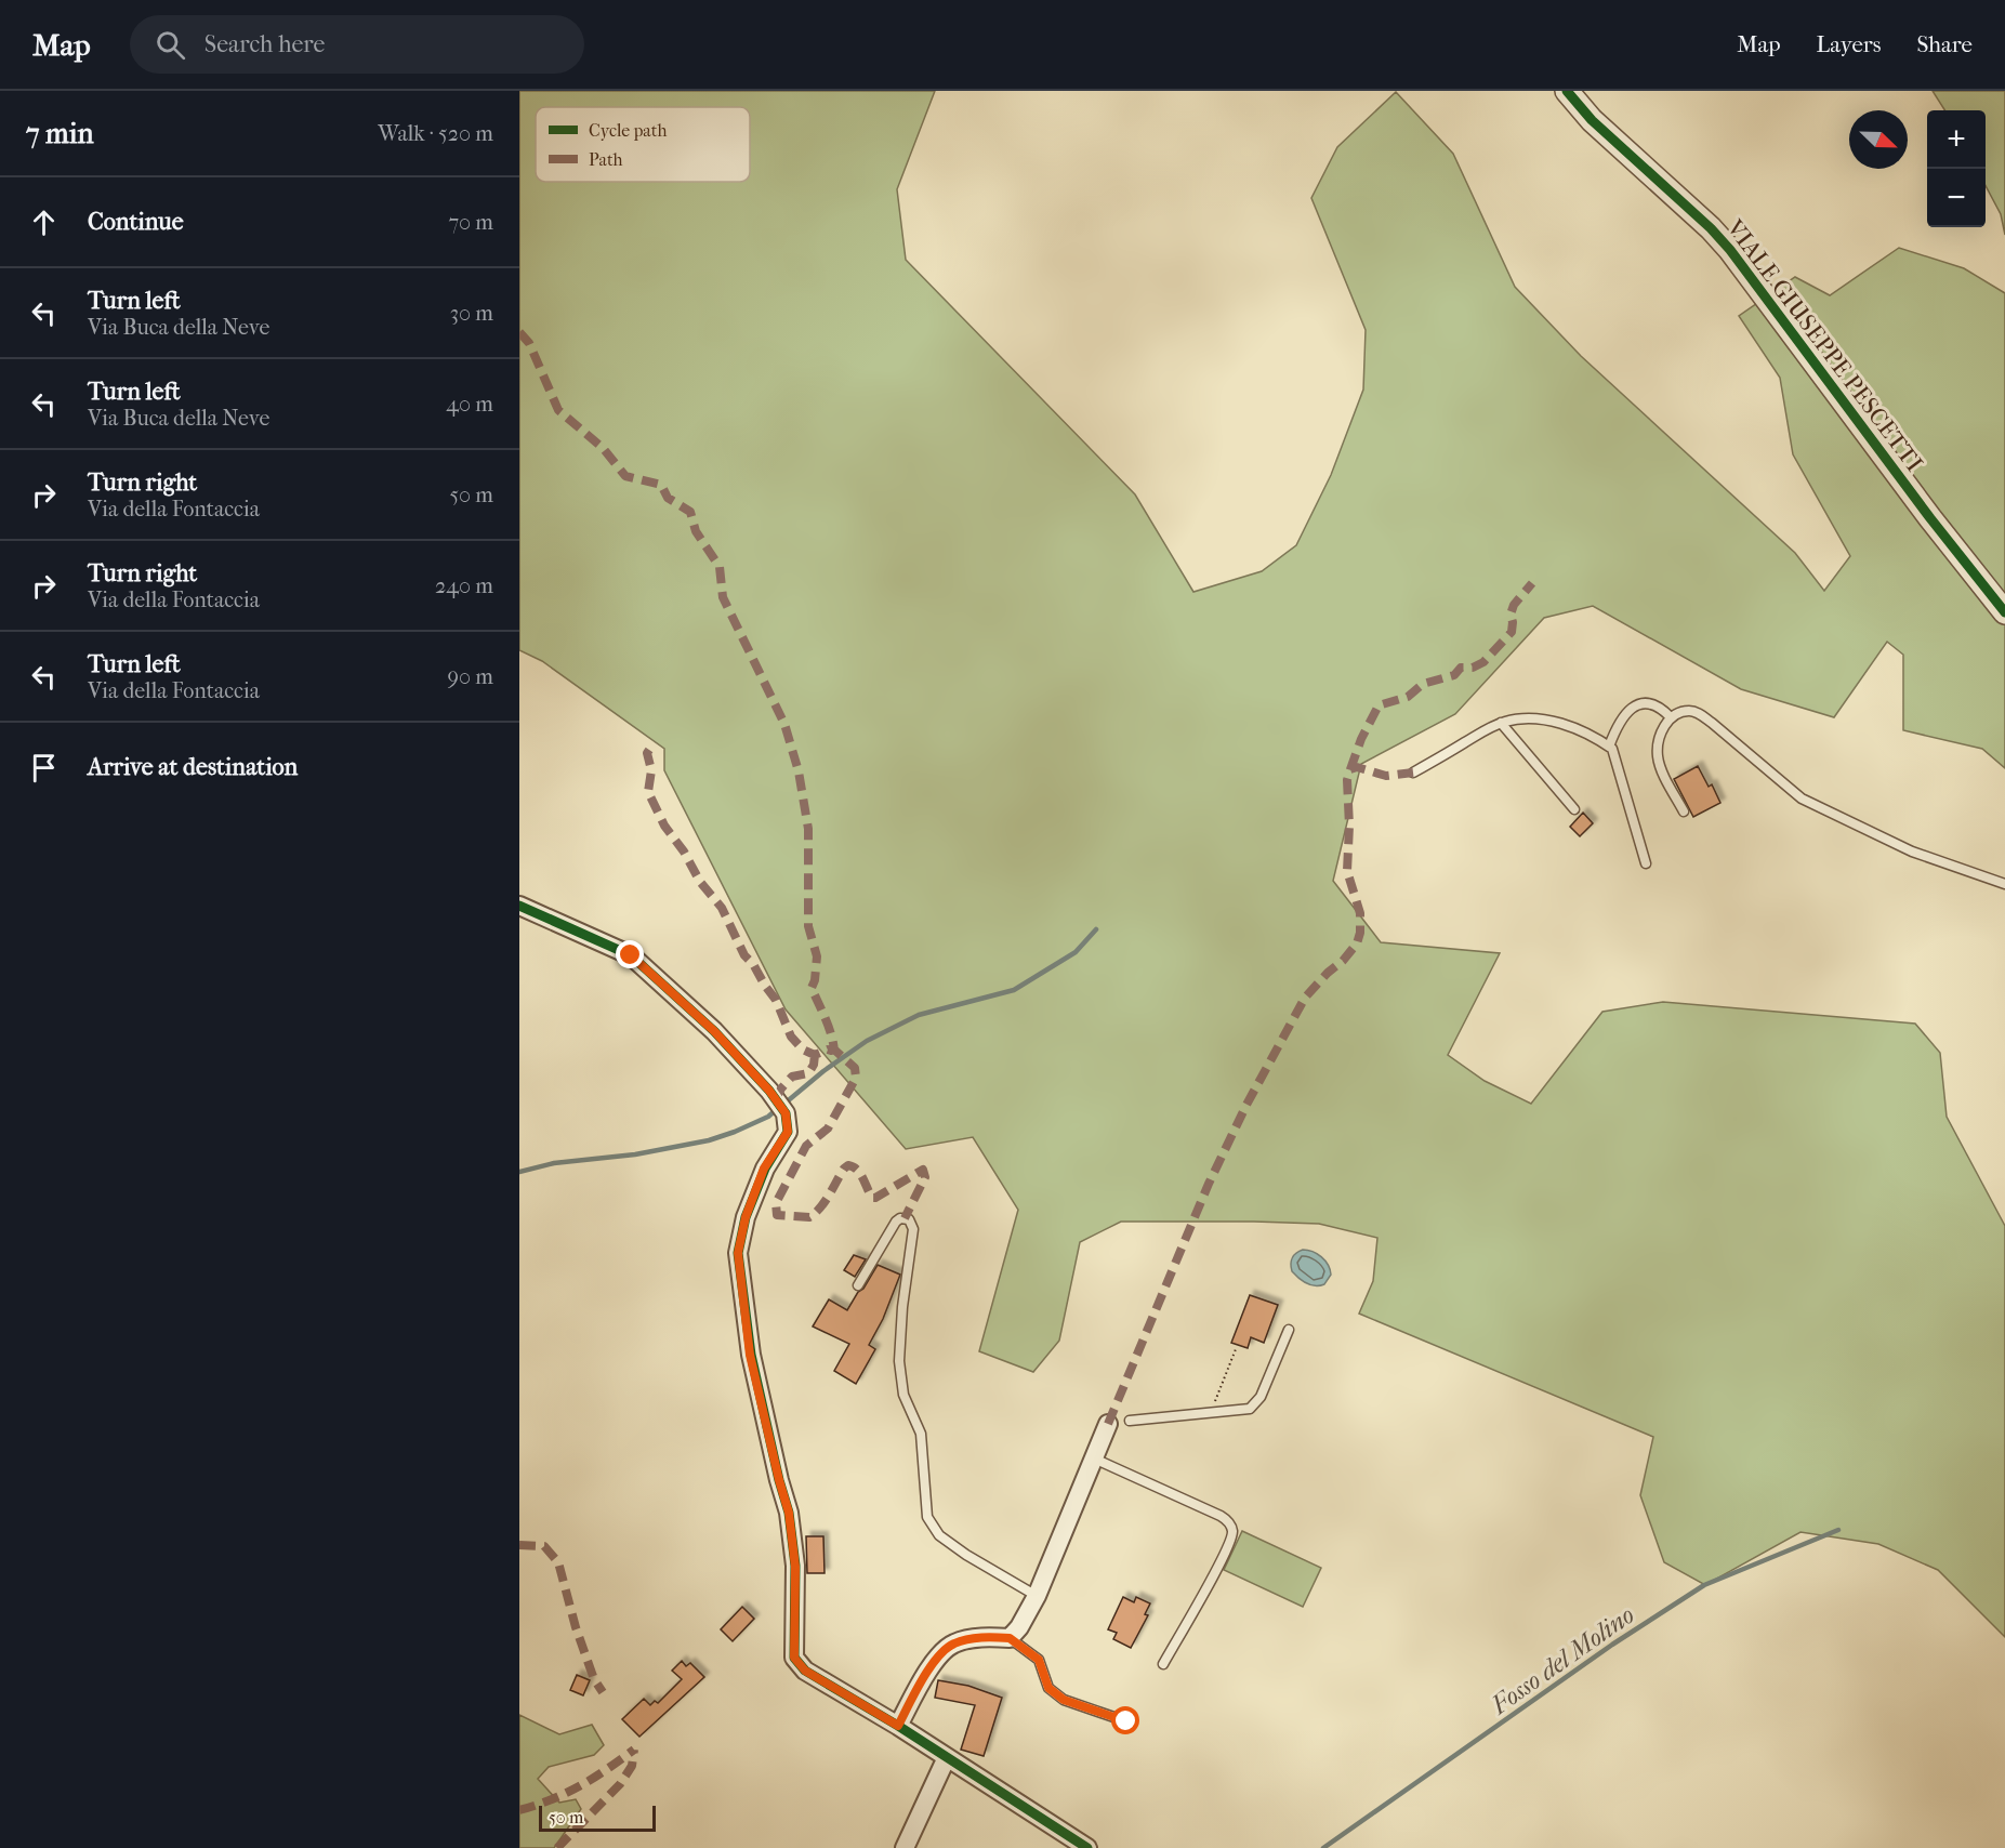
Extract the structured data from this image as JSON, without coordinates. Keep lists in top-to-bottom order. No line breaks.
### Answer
{"streets":{"street":["VIALE GIUSEPPE PESCETTI"]},"water":["Fosso del Molino"],"legend":["Cycle path","Path"],"scale_bar":"50 m","north":"bottom right","page":{"header":"Map","search":"Search here","nav":["Map","Layers","Share"],"heading":["7 min","Walk · 520 m"],"map_buttons":["+","−"],"list":[["Continue","70 m"],["Turn left","Via Buca della Neve","30 m"],["Turn left","Via Buca della Neve","40 m"],["Turn right","Via della Fontaccia","50 m"],["Turn right","Via della Fontaccia","240 m"],["Turn left","Via della Fontaccia","90 m"],"Arrive at destination"],"scale":"50 m"}}
